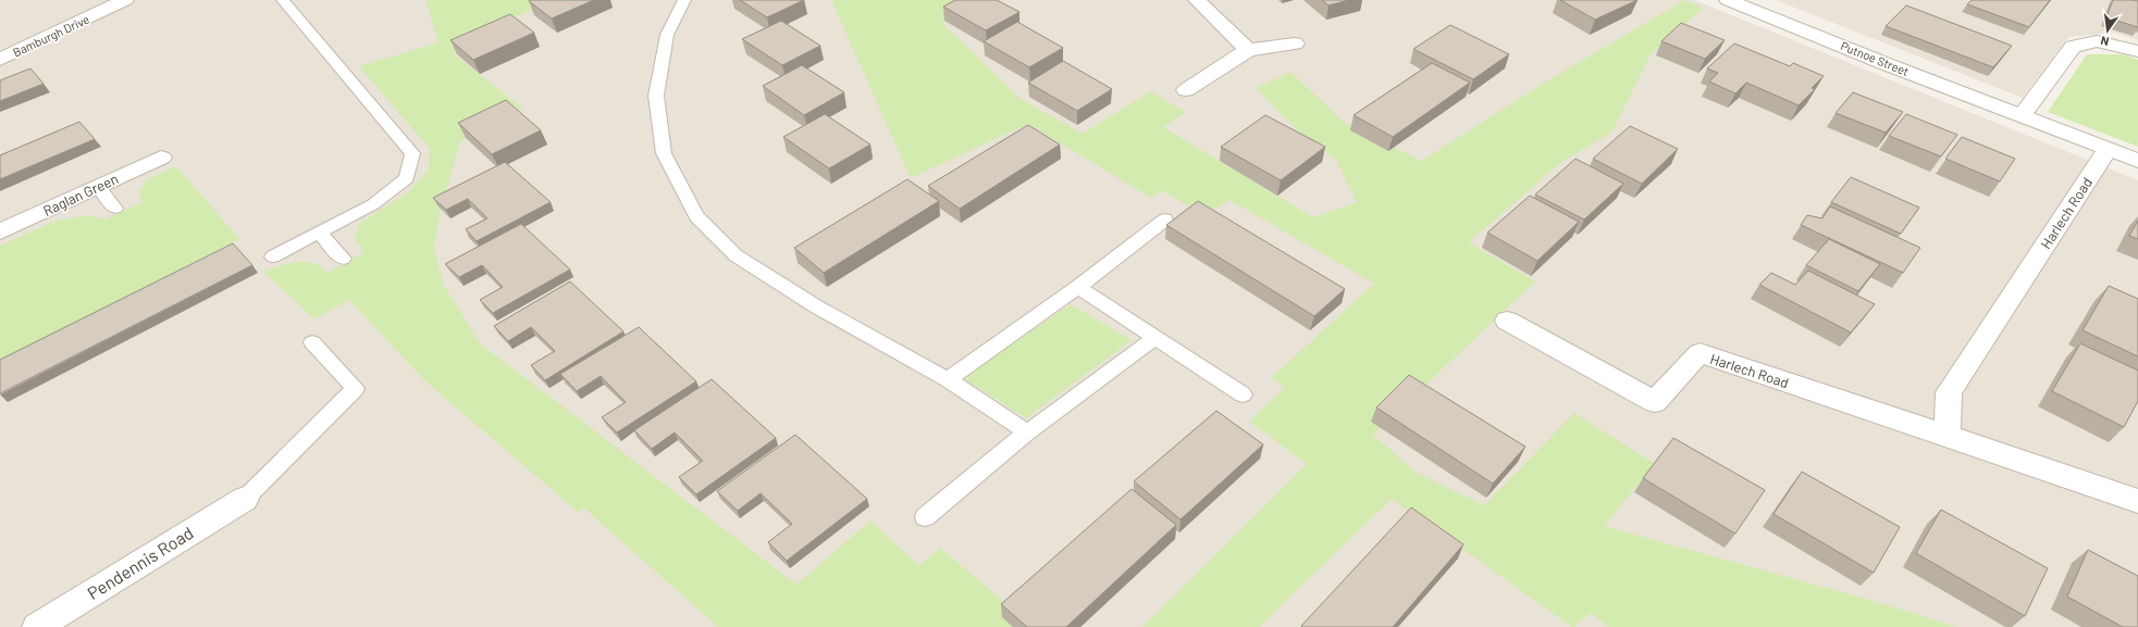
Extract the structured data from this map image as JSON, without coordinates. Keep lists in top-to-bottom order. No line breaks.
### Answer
{"streets":{"street":["Bamburgh Drive","Putnoe Street","Raglan Green","Harlech Road","Pendennis Road"]},"crossings":[["Putnoe Street","Harlech Road"]],"north":"bottom"}
